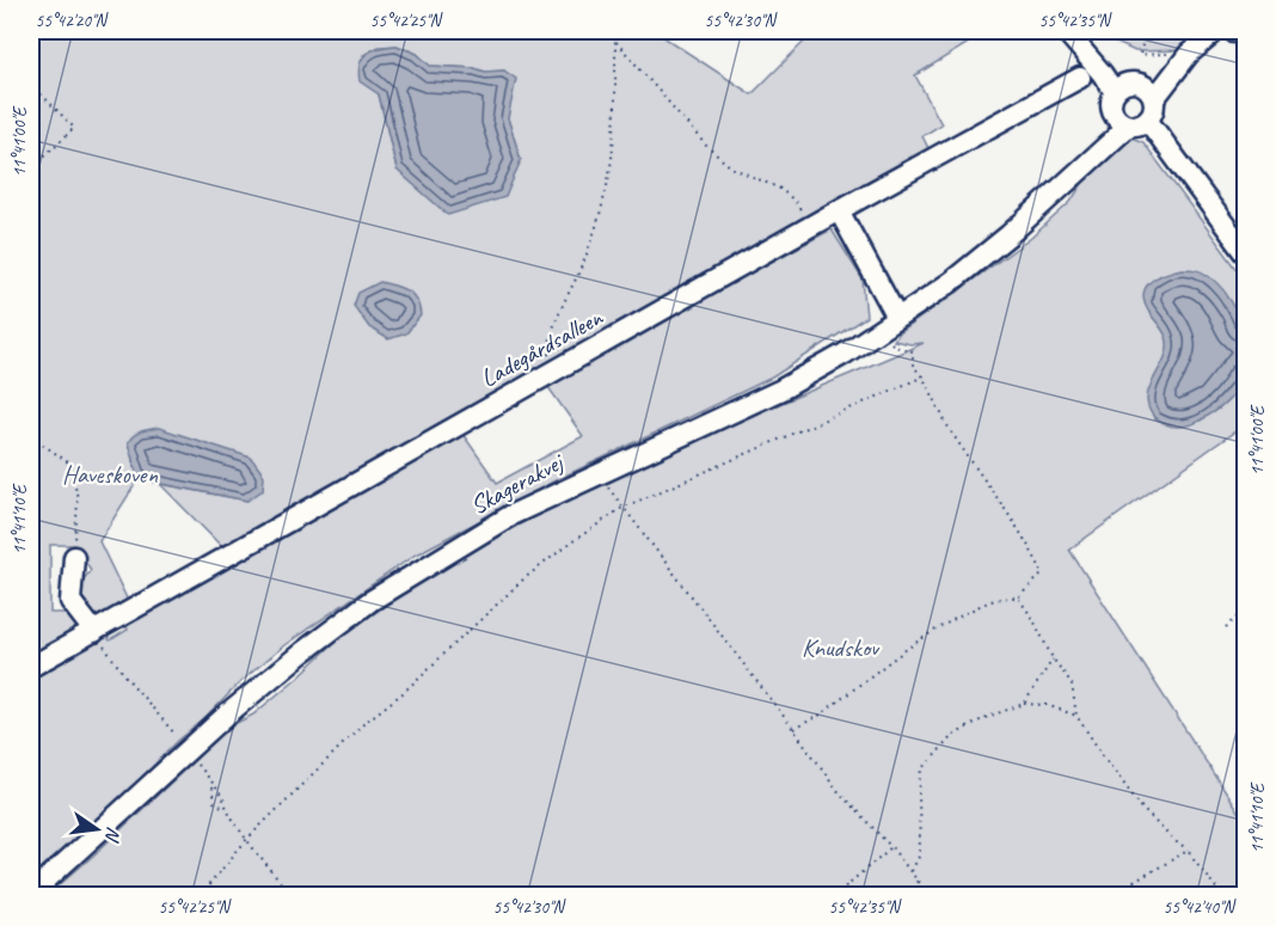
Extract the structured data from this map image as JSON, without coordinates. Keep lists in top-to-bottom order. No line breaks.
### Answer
{"streets":{"street":["Ladegårdsalleen","Skagerakvej"]},"parks":["Haveskoven","Knudskov"],"north":"right","coordinates":["55°42'20\"N","55°42'25\"N","55°42'30\"N","55°42'35\"N","11°41'00\"E","11°41'10\"E","55°42'40\"N"]}
